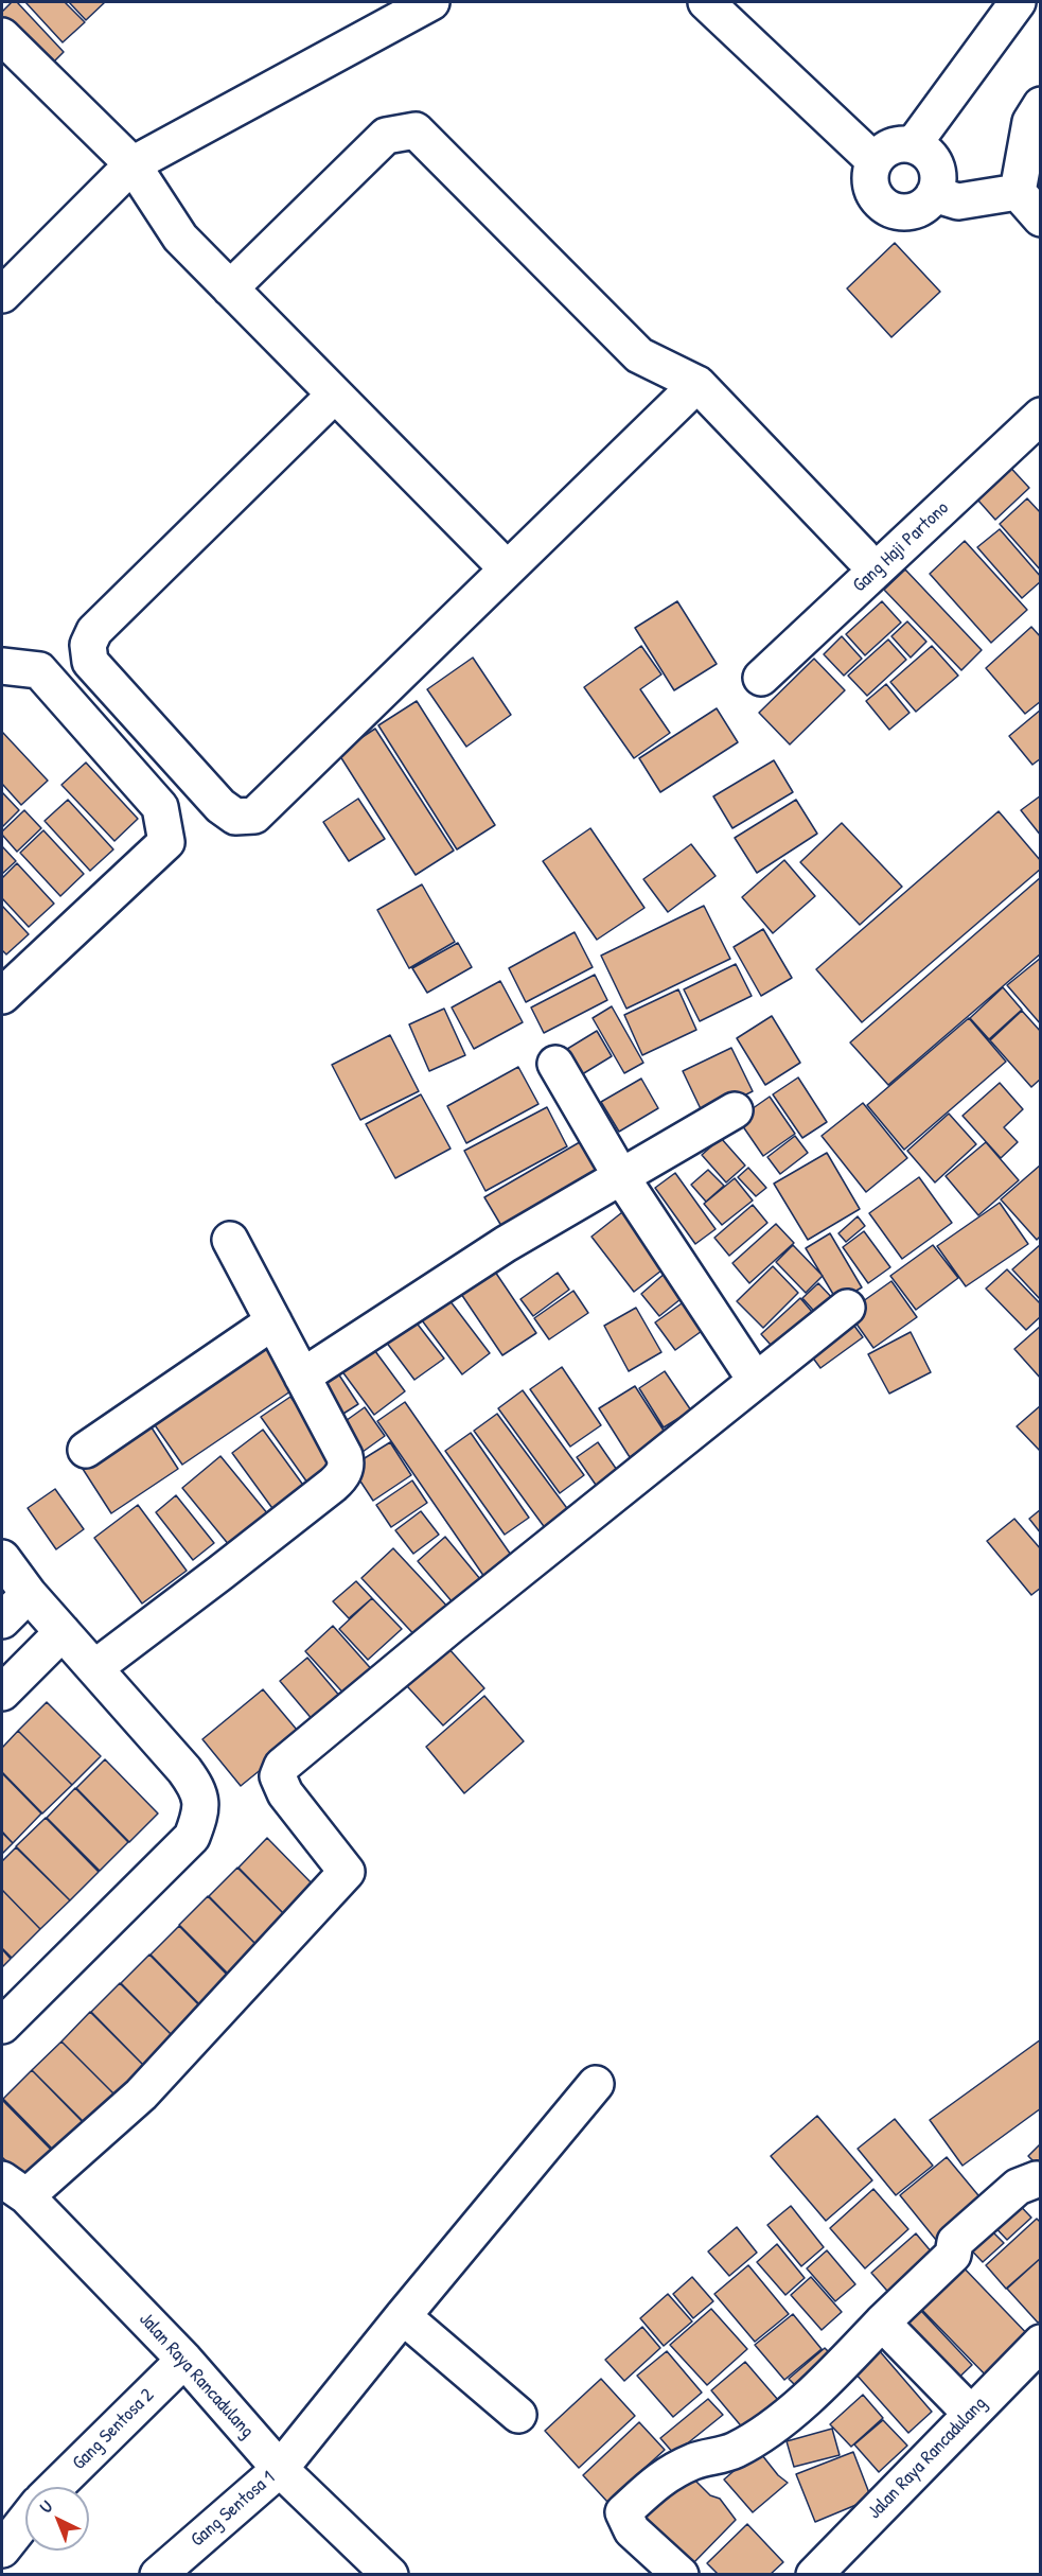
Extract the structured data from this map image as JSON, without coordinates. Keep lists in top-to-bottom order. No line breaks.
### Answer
{"streets":{"street":["Gang Haji Partono","Jalan Raya Rancadulang","Gang Sentosa 2","Gang Sentosa 1"]},"crossings":[["Jalan Raya Rancadulang","Gang Sentosa 2"],["Jalan Raya Rancadulang","Gang Sentosa 1"]],"north":"top left"}
